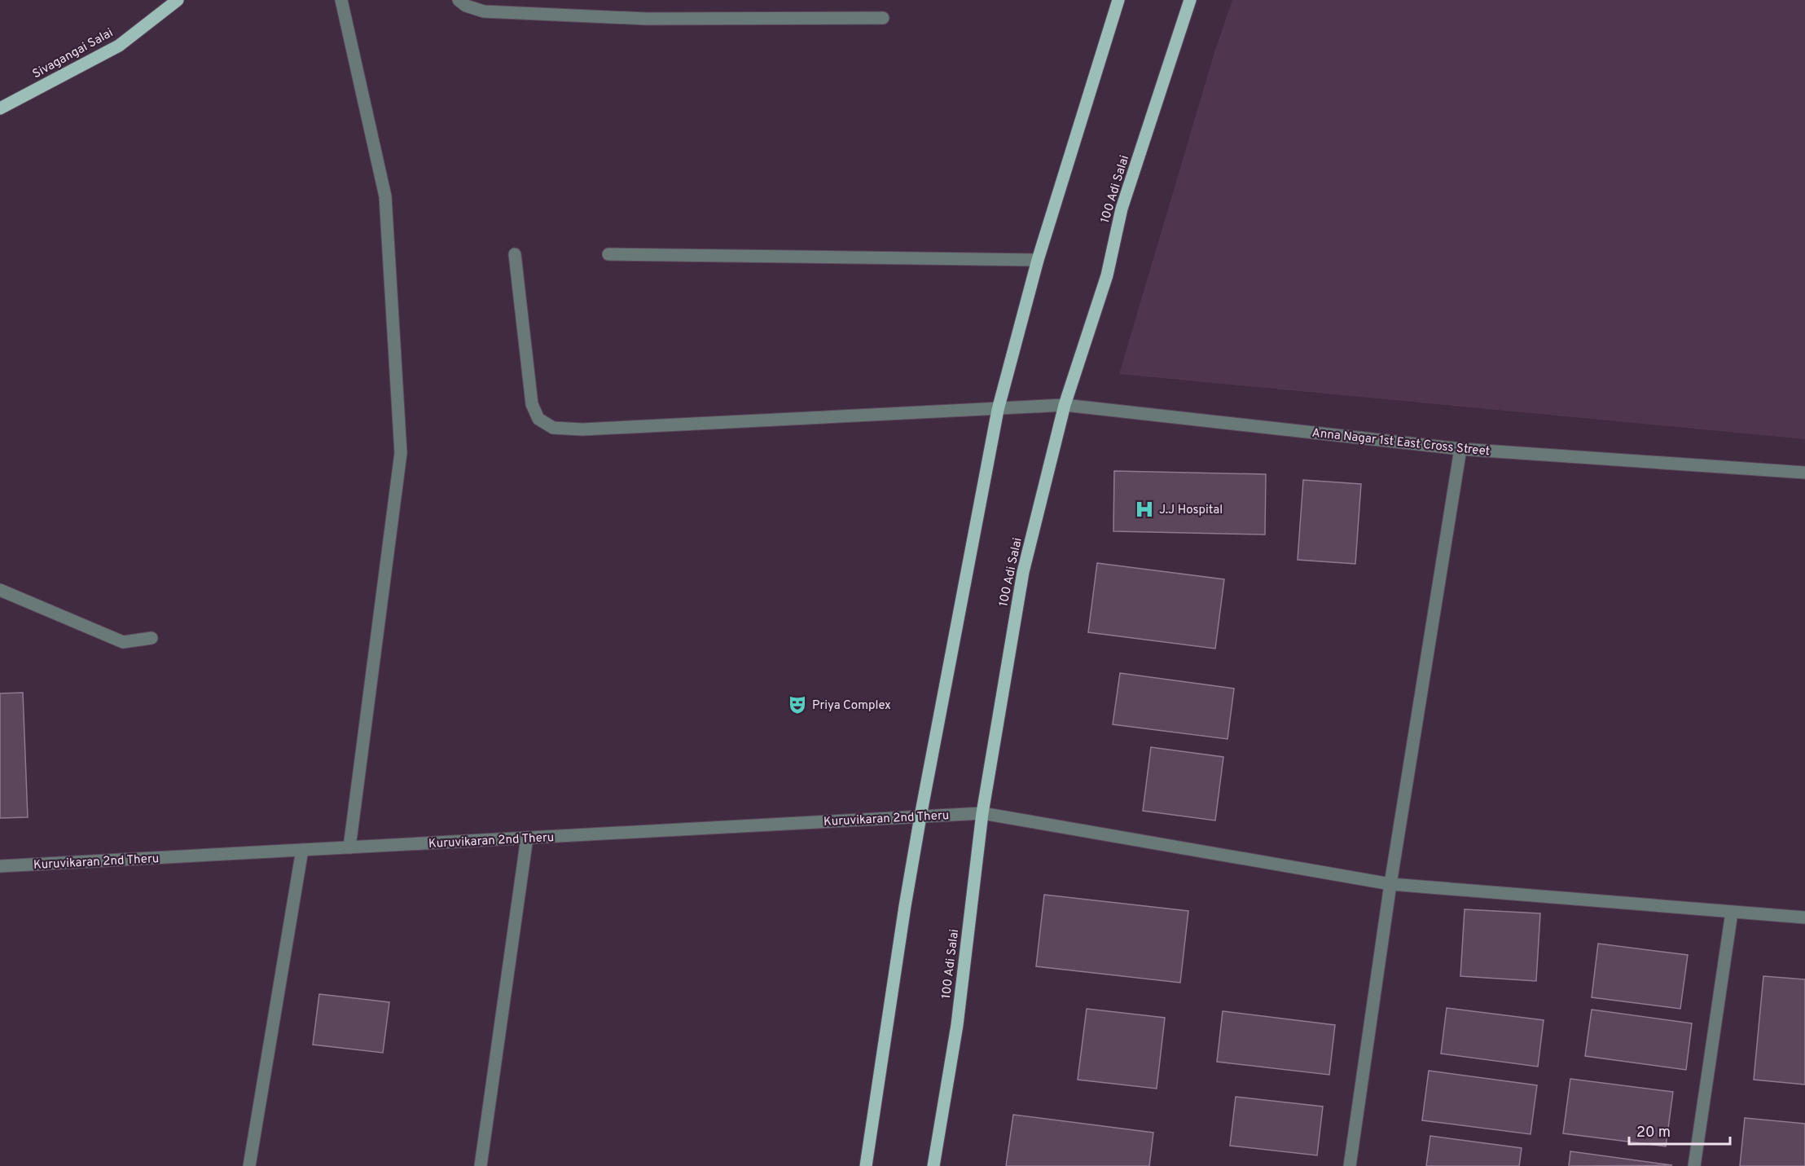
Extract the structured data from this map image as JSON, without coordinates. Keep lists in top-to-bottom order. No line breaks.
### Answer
{"streets":{"main road":["Sivagangai Salai","100 Adi Salai"],"street":["Anna Nagar 1st East Cross Street","Kuruvikaran 2nd Theru"]},"crossings":[["100 Adi Salai","Anna Nagar 1st East Cross Street"],["100 Adi Salai","Kuruvikaran 2nd Theru"]],"places":{"hospital":["J.J Hospital"],"theatre":["Priya Complex"]},"scale_bar":"20 m"}
